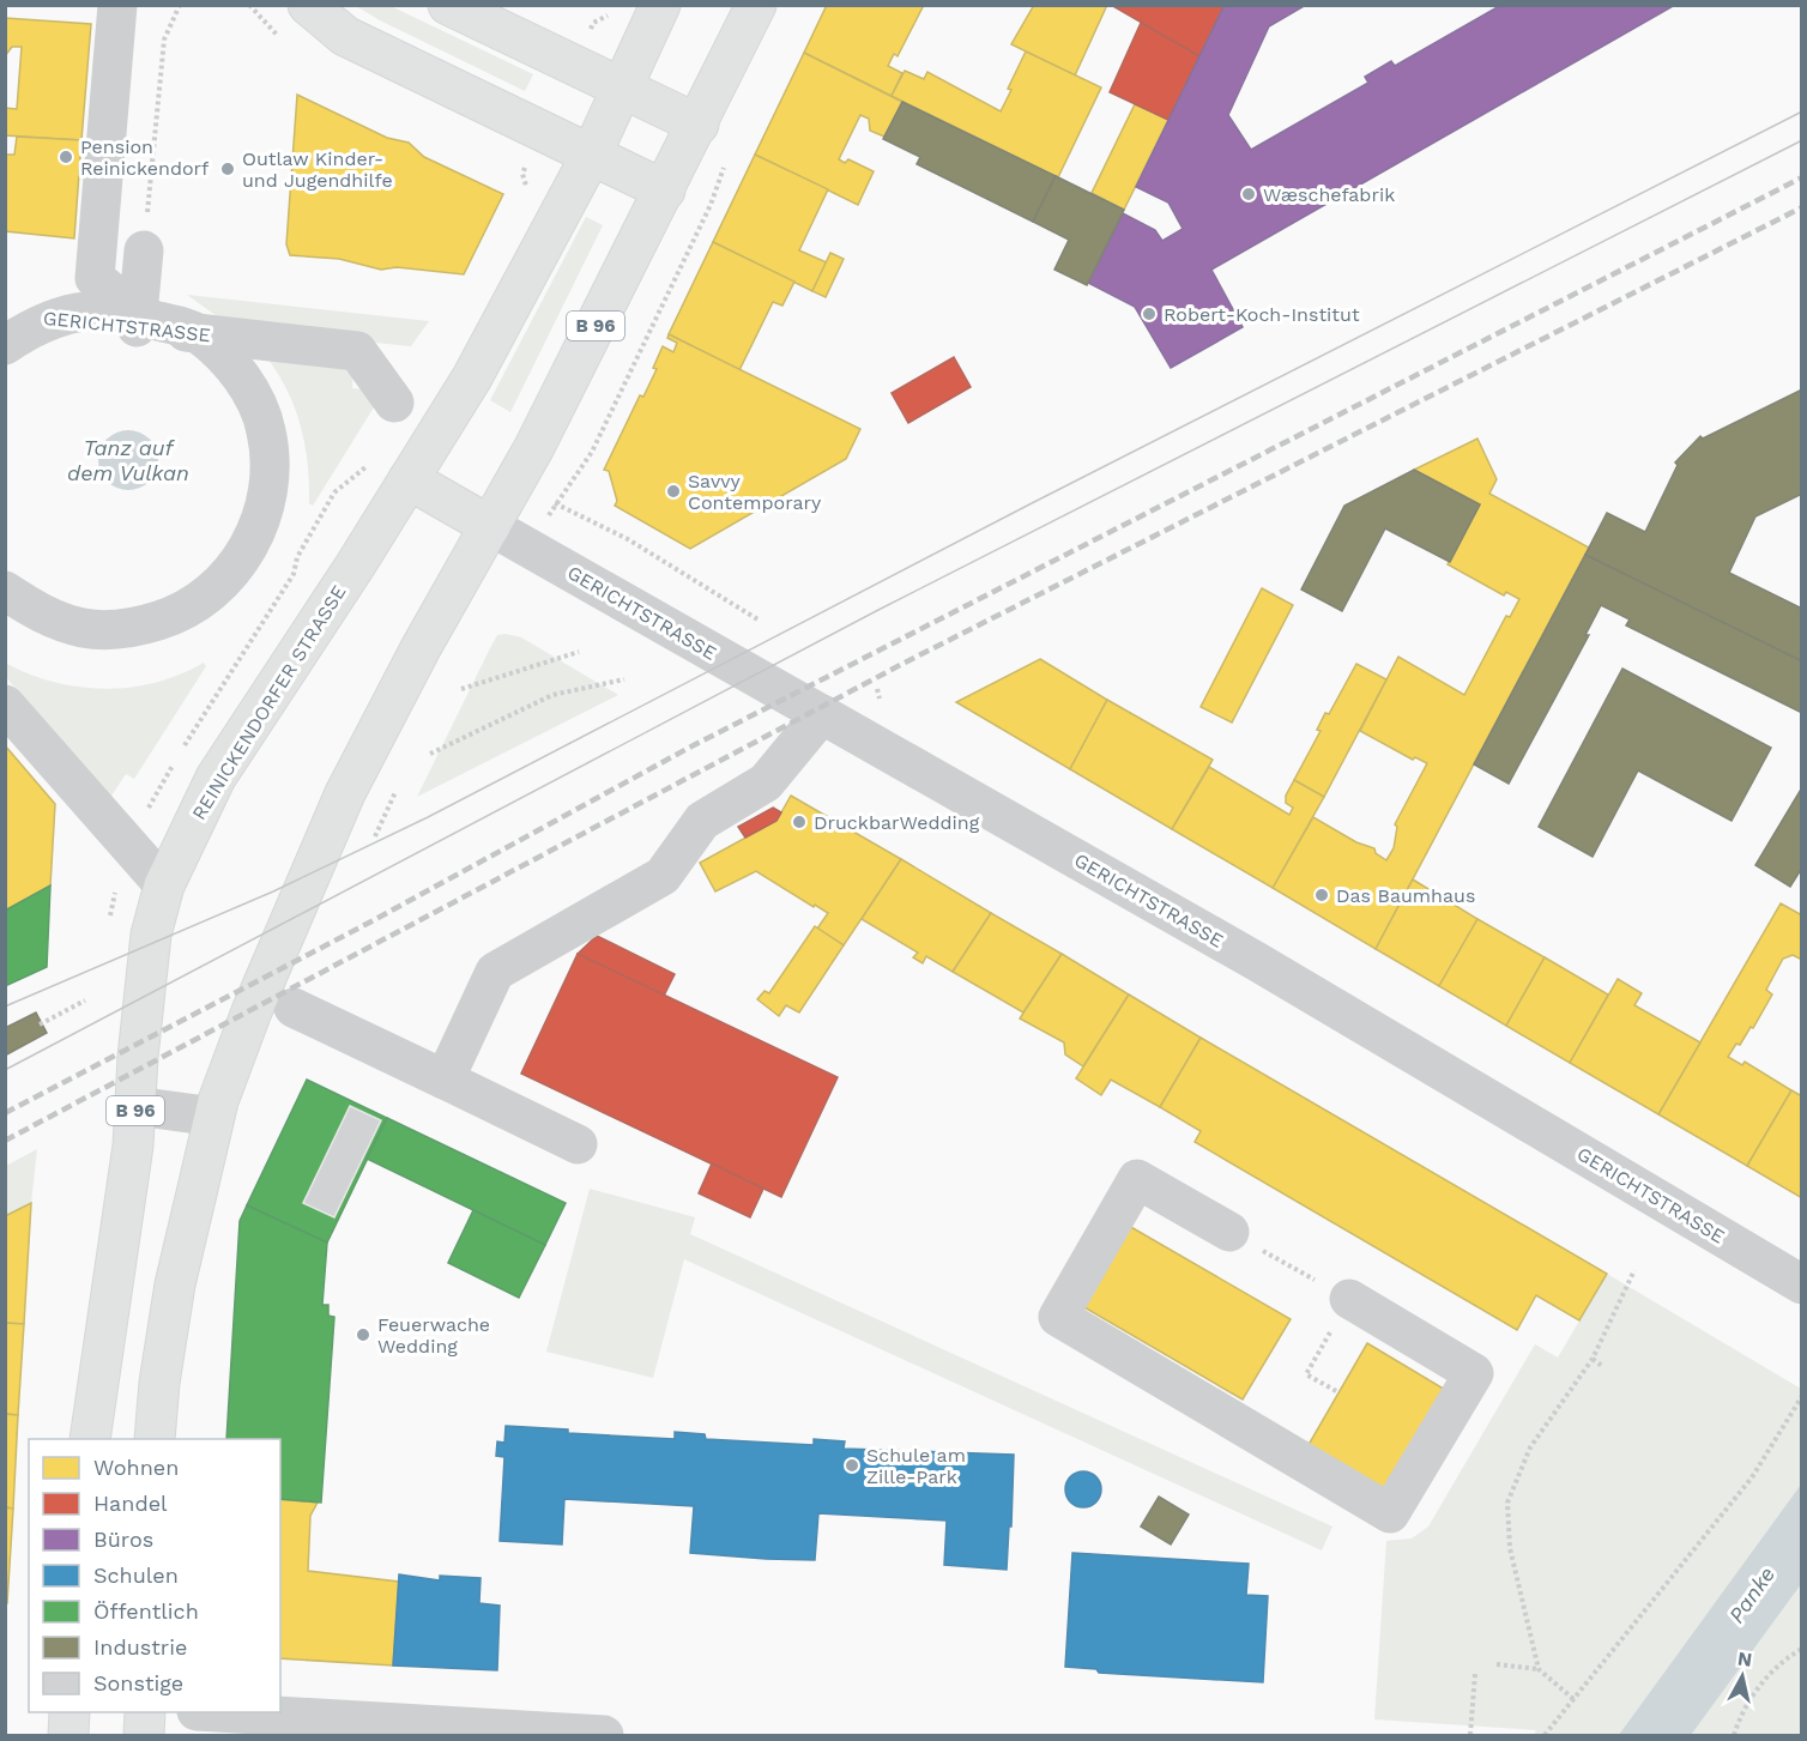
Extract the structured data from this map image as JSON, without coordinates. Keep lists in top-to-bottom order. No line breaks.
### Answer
{"streets":{"main road":["B 96","REINICKENDORFER STRASSE"],"street":["GERICHTSTRASSE"]},"crossings":[["GERICHTSTRASSE","B 96"],["B 96","REINICKENDORFER STRASSE"]],"water":["Tanz auf dem Vulkan","Panke"],"places":["Pension Reinickendorf","Outlaw Kinder- und Jugendhilfe","Wæschefabrik","Robert-Koch-Institut","Savvy Contemporary","DruckbarWedding","Das Baumhaus","Feuerwache Wedding","Schule am Zille-Park"],"legend":["Wohnen","Handel","Büros","Schulen","Öffentlich","Industrie","Sonstige"],"north":"top"}
